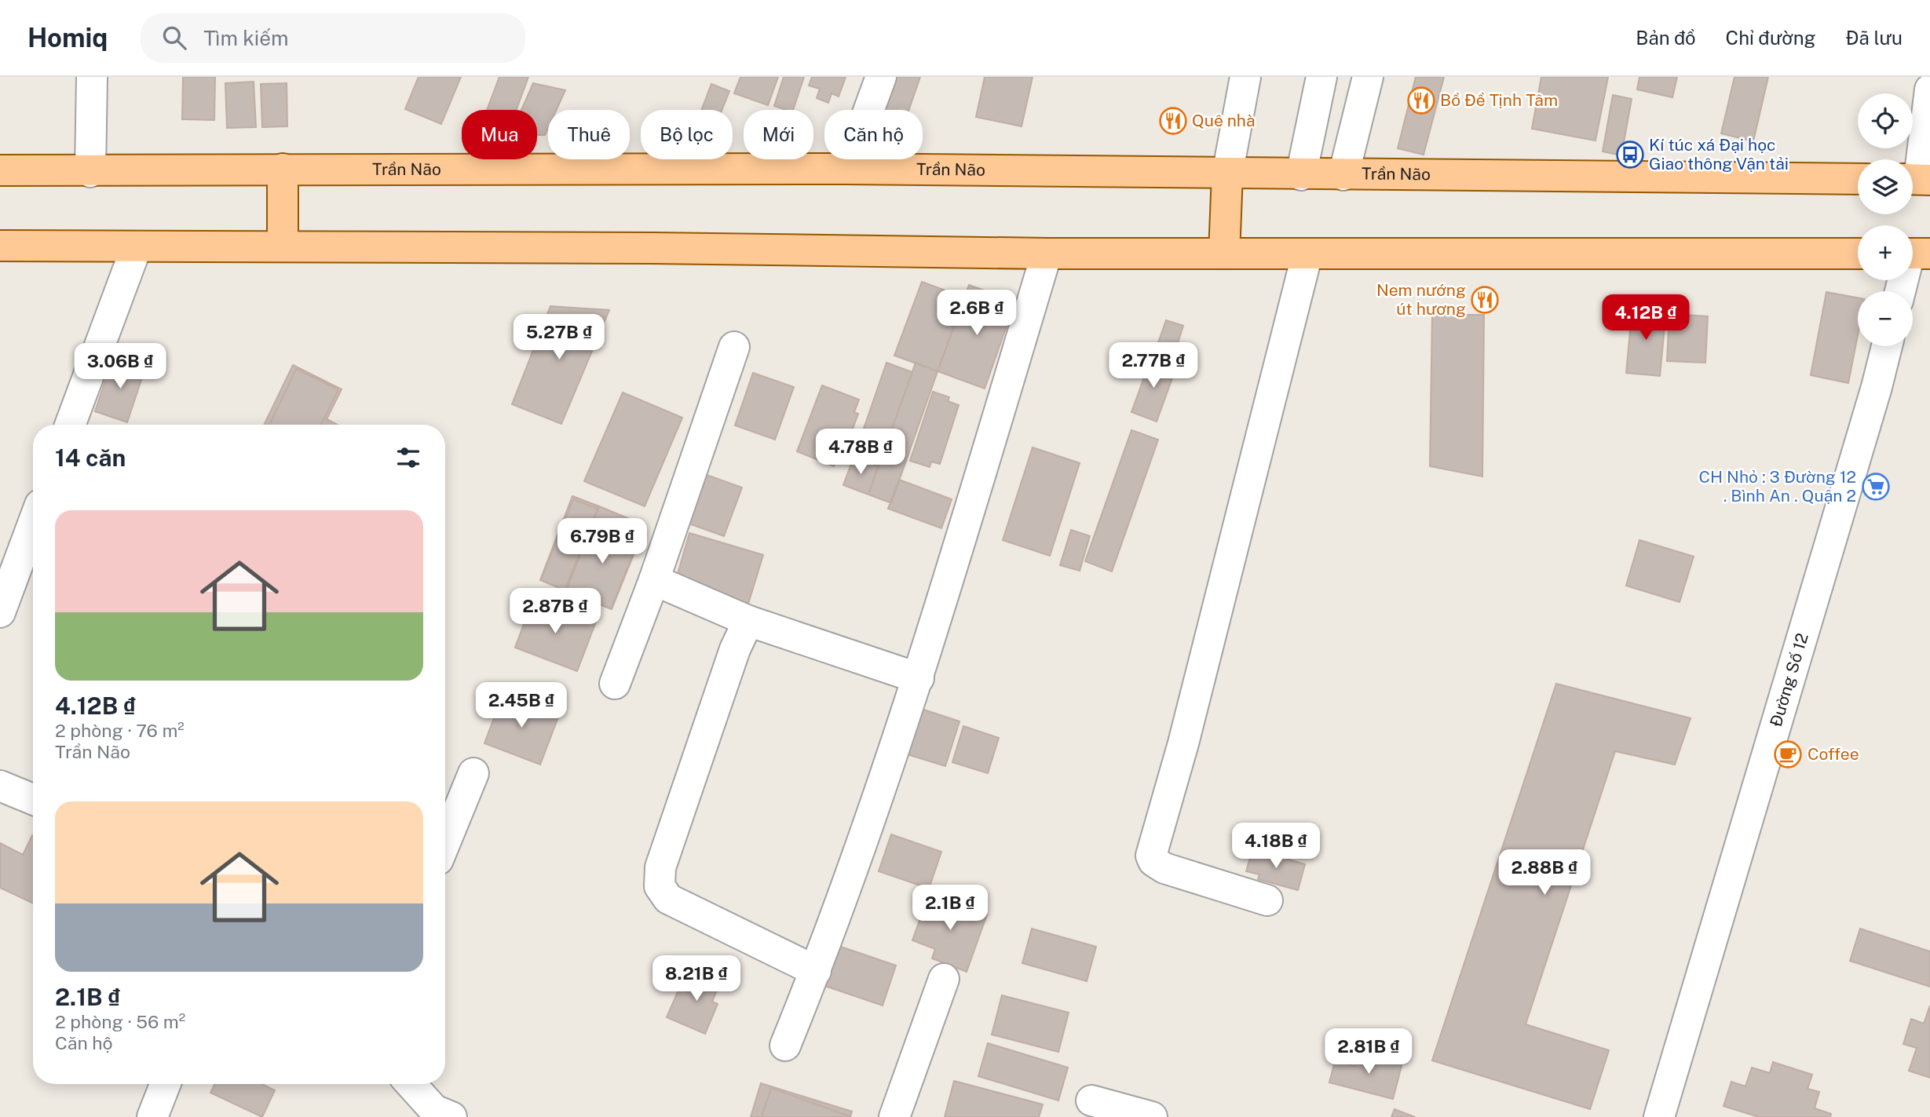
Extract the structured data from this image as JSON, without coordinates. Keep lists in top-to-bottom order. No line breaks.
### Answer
{"streets":{"main road":["Trần Não"],"street":["Đường Số 12"]},"places":{"restaurant":["Bồ Đề Tịnh Tâm","Quê nhà","Nem nướng út hương"],"bus stop":["Kí túc xá Đại học Giao thông Vận tải"],"supermarket":["CH Nhỏ : 3 Đường 12 . Bình An . Quận 2"],"cafe":["Coffee"]},"page":{"header":"Homiq","search":"Tìm kiếm","nav":["Bản đồ","Chỉ đường","Đã lưu"],"map_buttons":["+","−"],"chip":["Mua","Thuê","Bộ lọc","Mới","Căn hộ"],"price":["2.6B ₫","4.12B ₫","5.27B ₫","2.77B ₫","3.06B ₫","4.78B ₫","6.79B ₫","2.87B ₫","2.45B ₫","4.18B ₫","2.88B ₫","2.1B ₫","8.21B ₫","2.81B ₫"],"heading":"14 căn","list":[{"name":"4.12B ₫","note":"2 phòng · 76 m² · Trần Não"},{"name":"2.1B ₫","note":"2 phòng · 56 m² · Căn hộ"}]}}
